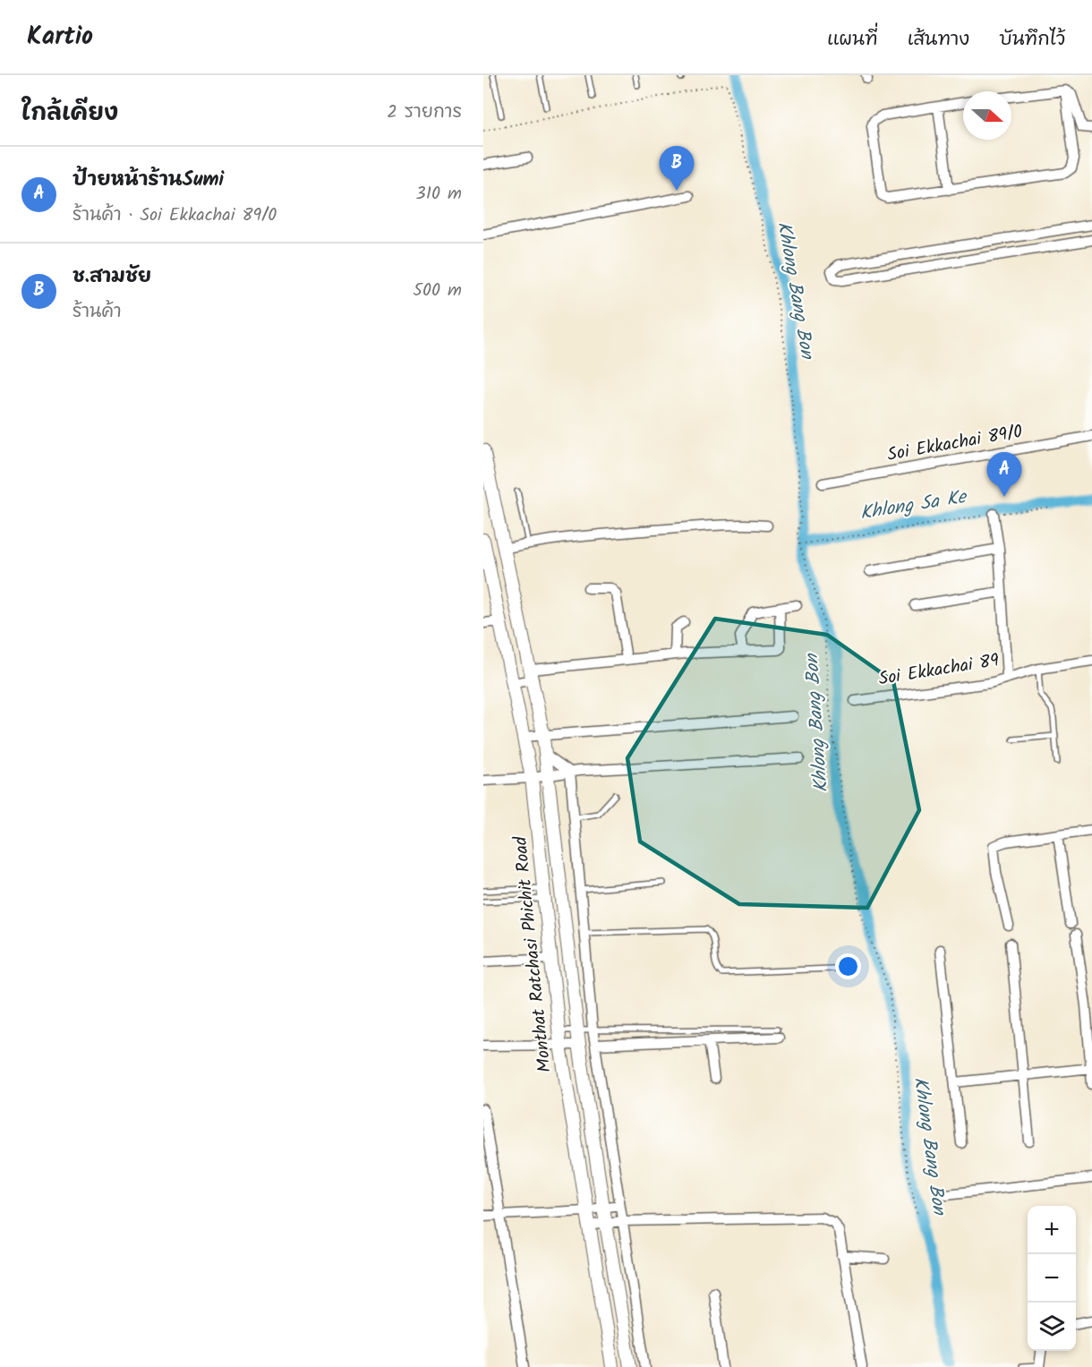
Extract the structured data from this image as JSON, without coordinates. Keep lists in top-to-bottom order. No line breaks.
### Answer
{"streets":{"street":["Soi Ekkachai 89/0","Soi Ekkachai 89","Monthat Ratchasi Phichit Road"]},"water":["Khlong Bang Bon","Khlong Sa Ke"],"north":"right","page":{"header":"Kartio","nav":["แผนที่","เส้นทาง","บันทึกไว้"],"heading":["ใกล้เคียง","2 รายการ"],"list":[{"mark":"A","name":"ป้ายหน้าร้านSumi","note":"ร้านค้า · Soi Ekkachai 89/0","value":"310 m"},{"mark":"B","name":"ช.สามชัย","note":"ร้านค้า","value":"500 m"}],"pins":["B","A"],"map_buttons":["+","−"]}}
